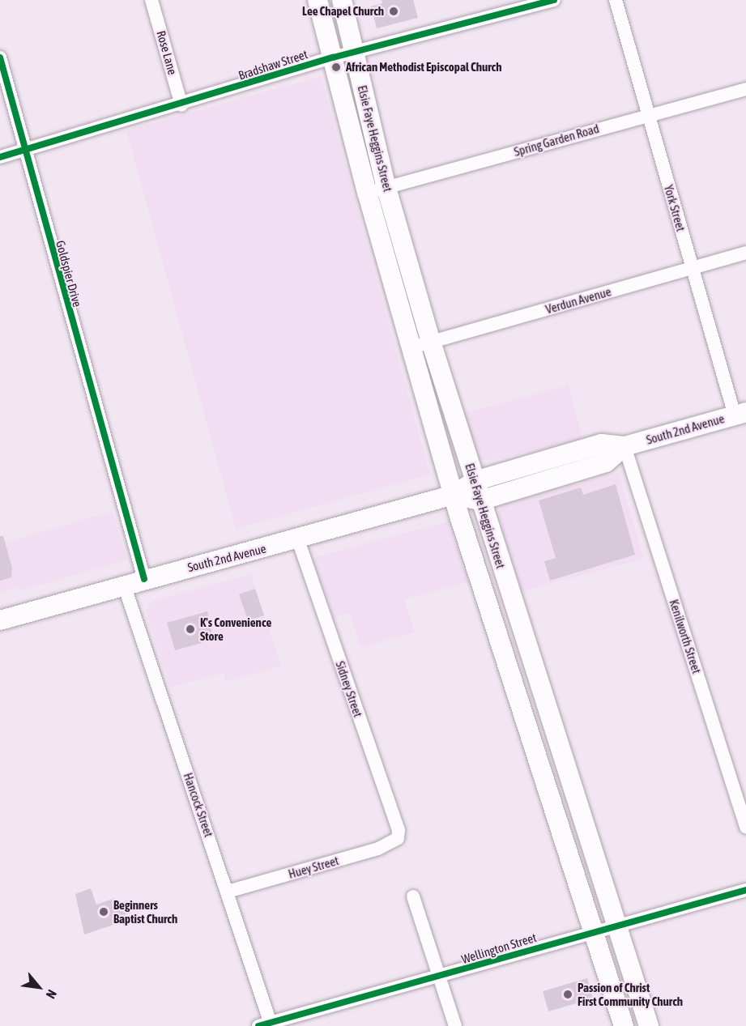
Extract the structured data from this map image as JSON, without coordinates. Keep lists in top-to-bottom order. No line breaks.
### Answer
{"streets":{"main road":["Elsie Faye Heggins Street","South 2nd Avenue"],"street":["Rose Lane","Bradshaw Street","Spring Garden Road","York Street","Goldspier Drive","Verdun Avenue","Kenilworth Street","Sidney Street","Hancock Street","Huey Street","Wellington Street"]},"crossings":[["Rose Lane","Bradshaw Street"],["Bradshaw Street","Elsie Faye Heggins Street"],["Bradshaw Street","Goldspier Drive"],["Elsie Faye Heggins Street","Spring Garden Road"],["Elsie Faye Heggins Street","Verdun Avenue"],["Elsie Faye Heggins Street","South 2nd Avenue"],["Elsie Faye Heggins Street","Wellington Street"],["Spring Garden Road","York Street"],["York Street","Verdun Avenue"],["York Street","South 2nd Avenue"],["Goldspier Drive","South 2nd Avenue"],["South 2nd Avenue","Kenilworth Street"],["South 2nd Avenue","Sidney Street"],["South 2nd Avenue","Hancock Street"],["Sidney Street","Huey Street"],["Hancock Street","Huey Street"],["Hancock Street","Wellington Street"]],"places":["Lee Chapel Church","African Methodist Episcopal Church","K's Convenience Store","Beginners Baptist Church","Passion of Christ First Community Church"],"north":"bottom right"}
